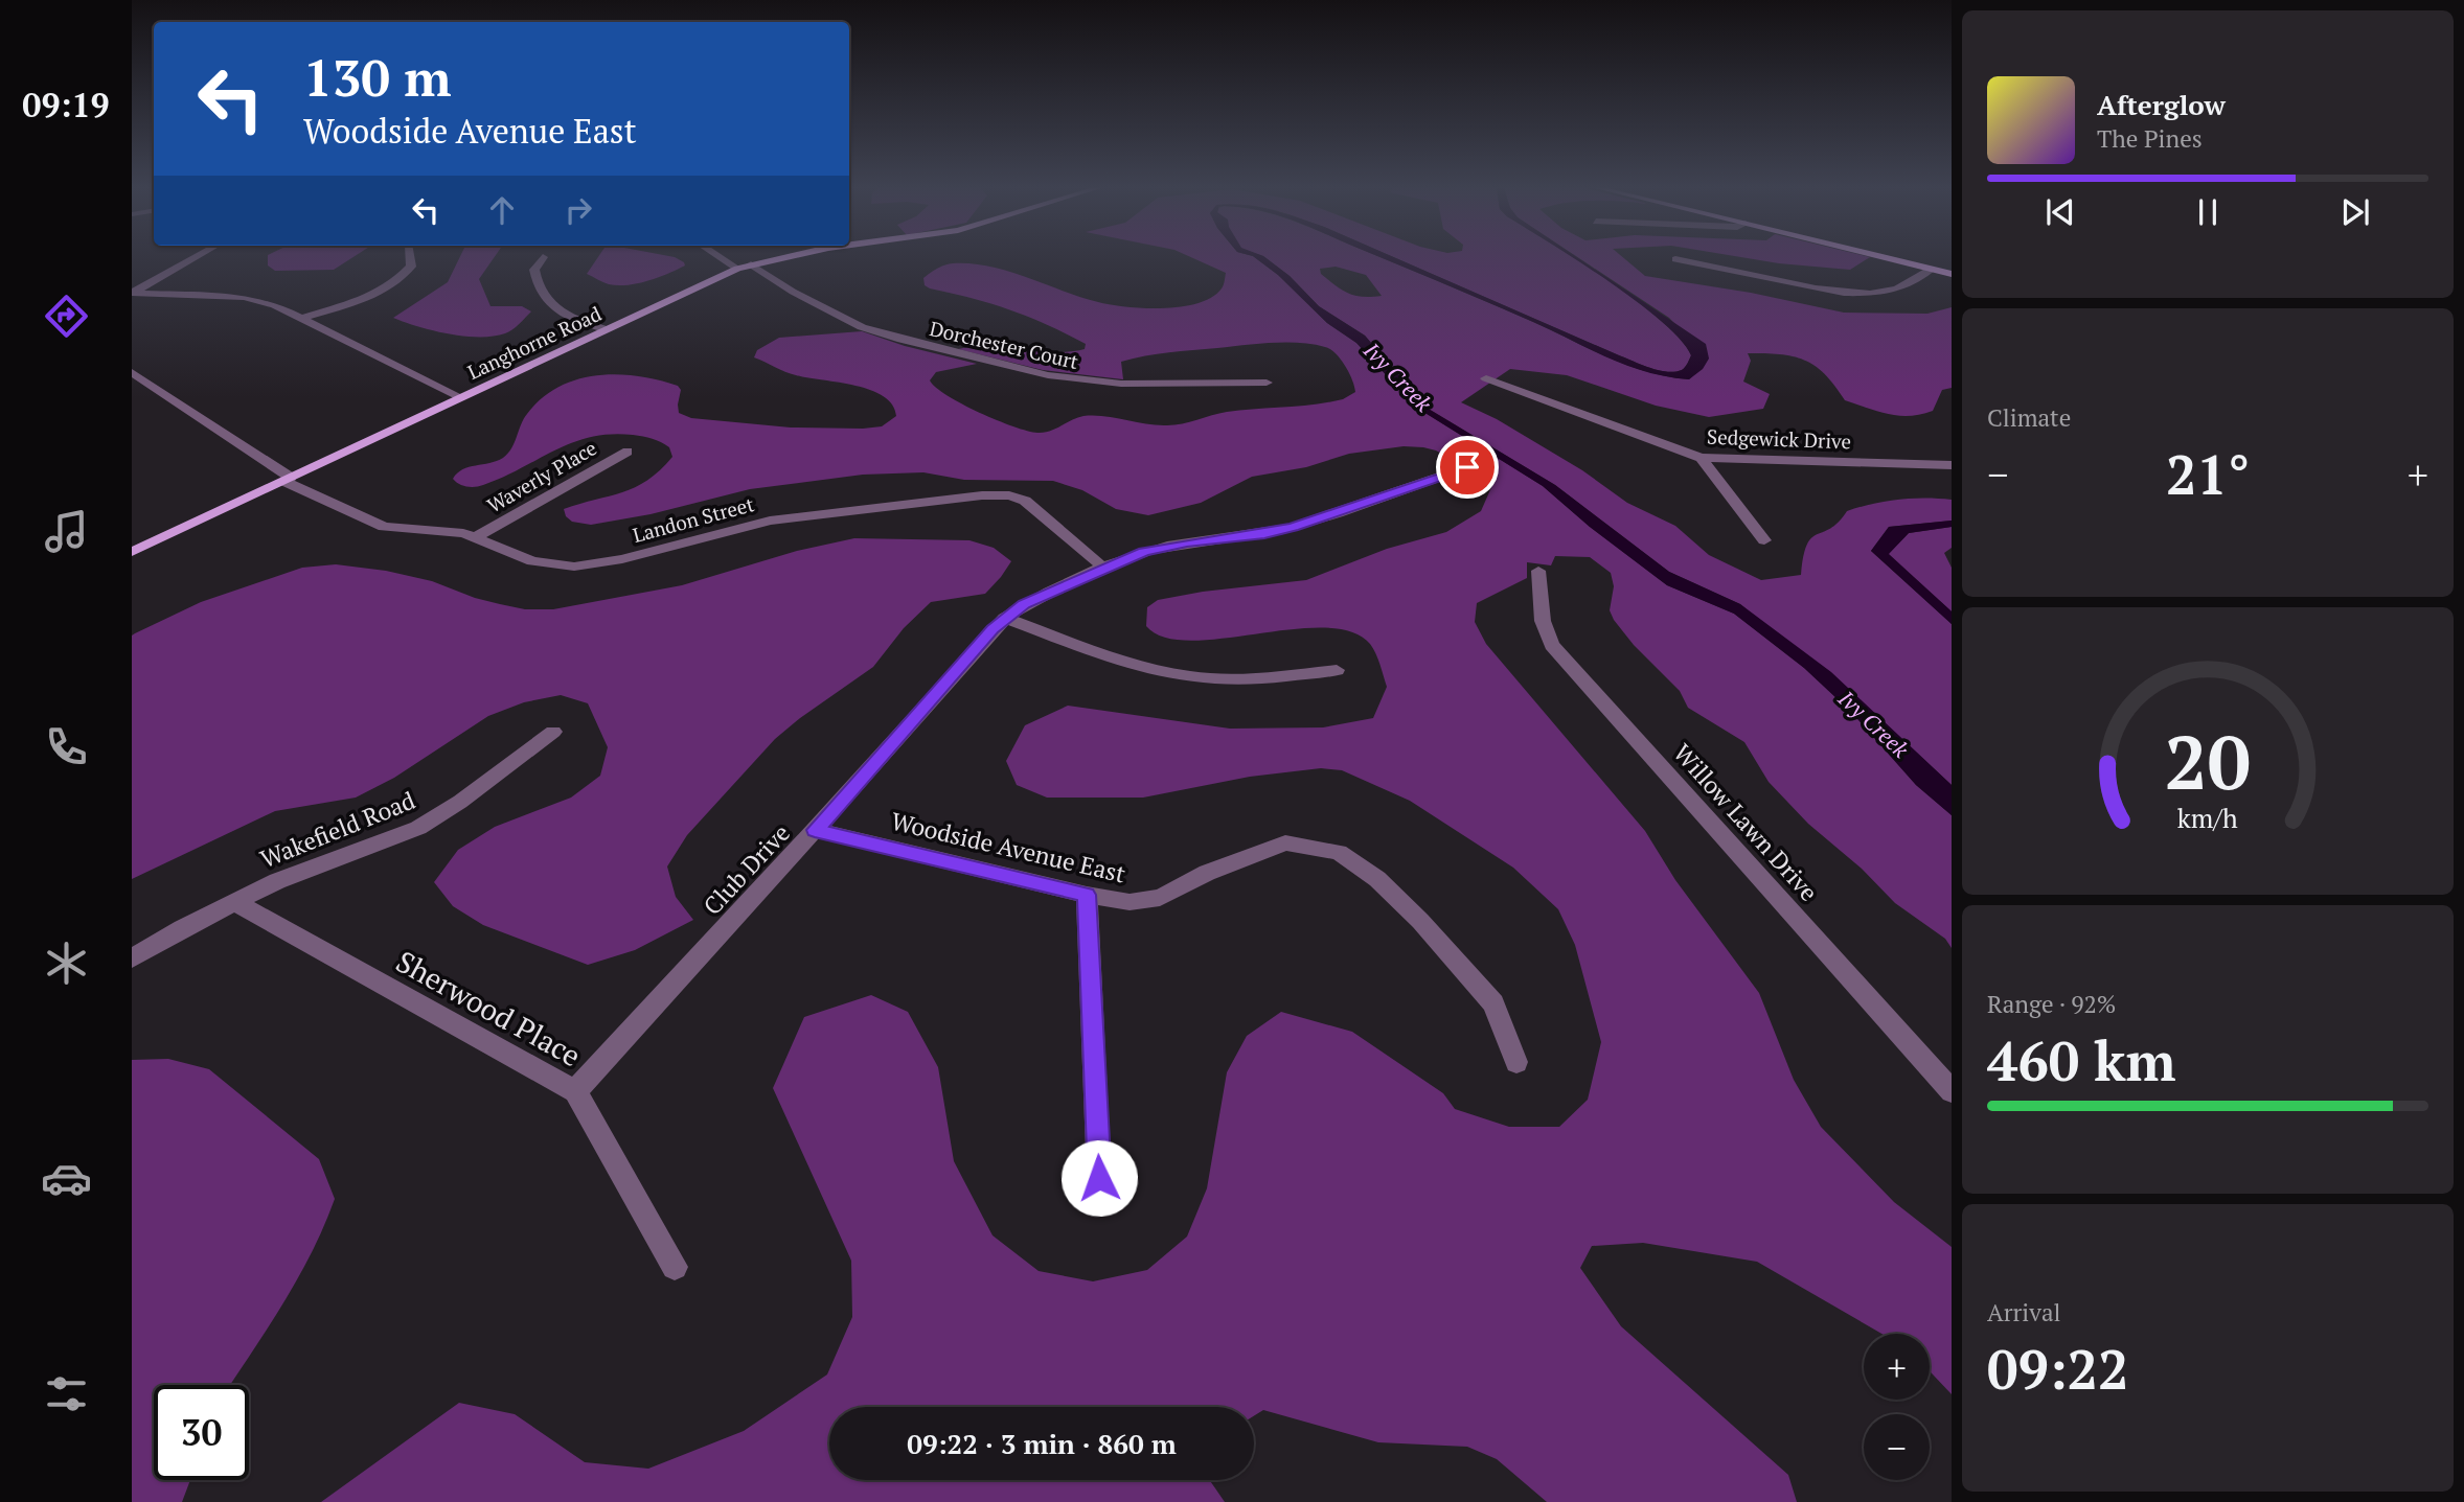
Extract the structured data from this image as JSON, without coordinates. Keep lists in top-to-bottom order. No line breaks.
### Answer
{"streets":{"main road":["Langhorne Road"],"street":["Dorchester Court","Sedgewick Drive","Waverly Place","Landon Street","Willow Lawn Drive","Wakefield Road","Woodside Avenue East","Club Drive","Sherwood Place"]},"crossings":[["Langhorne Road","Dorchester Court"],["Langhorne Road","Landon Street"],["Waverly Place","Landon Street"],["Landon Street","Club Drive"],["Wakefield Road","Sherwood Place"],["Woodside Avenue East","Club Drive"],["Club Drive","Sherwood Place"]],"water":["Ivy Creek"],"page":{"tabs":"09:19","turn":["130 m","Woodside Avenue East"],"song":["Afterglow","The Pines"],"tile":["Climate",["Range · 92%","460 km"],["Arrival","09:22"]],"heat":["−","21°","+"],"map_buttons":["+","−"],"limit":"30","trip":"09:22 · 3 min · 860 m","gauge":["20","km/h"]}}
